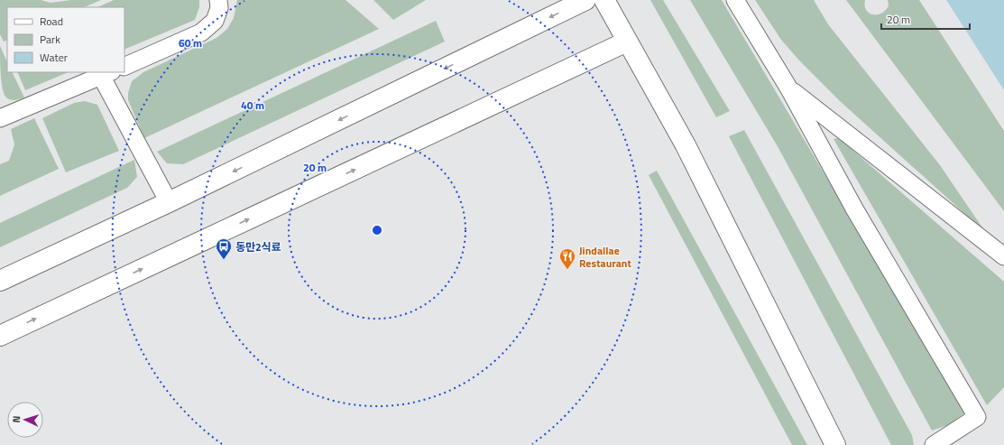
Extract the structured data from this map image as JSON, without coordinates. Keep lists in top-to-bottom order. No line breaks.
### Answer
{"places":{"bus stop":["동만2식료"],"restaurant":["Jindallae Restaurant"]},"legend":["Road","Park","Water"],"scale_bar":"20 m","north":"left","rings":["60 m","40 m","20 m"]}
